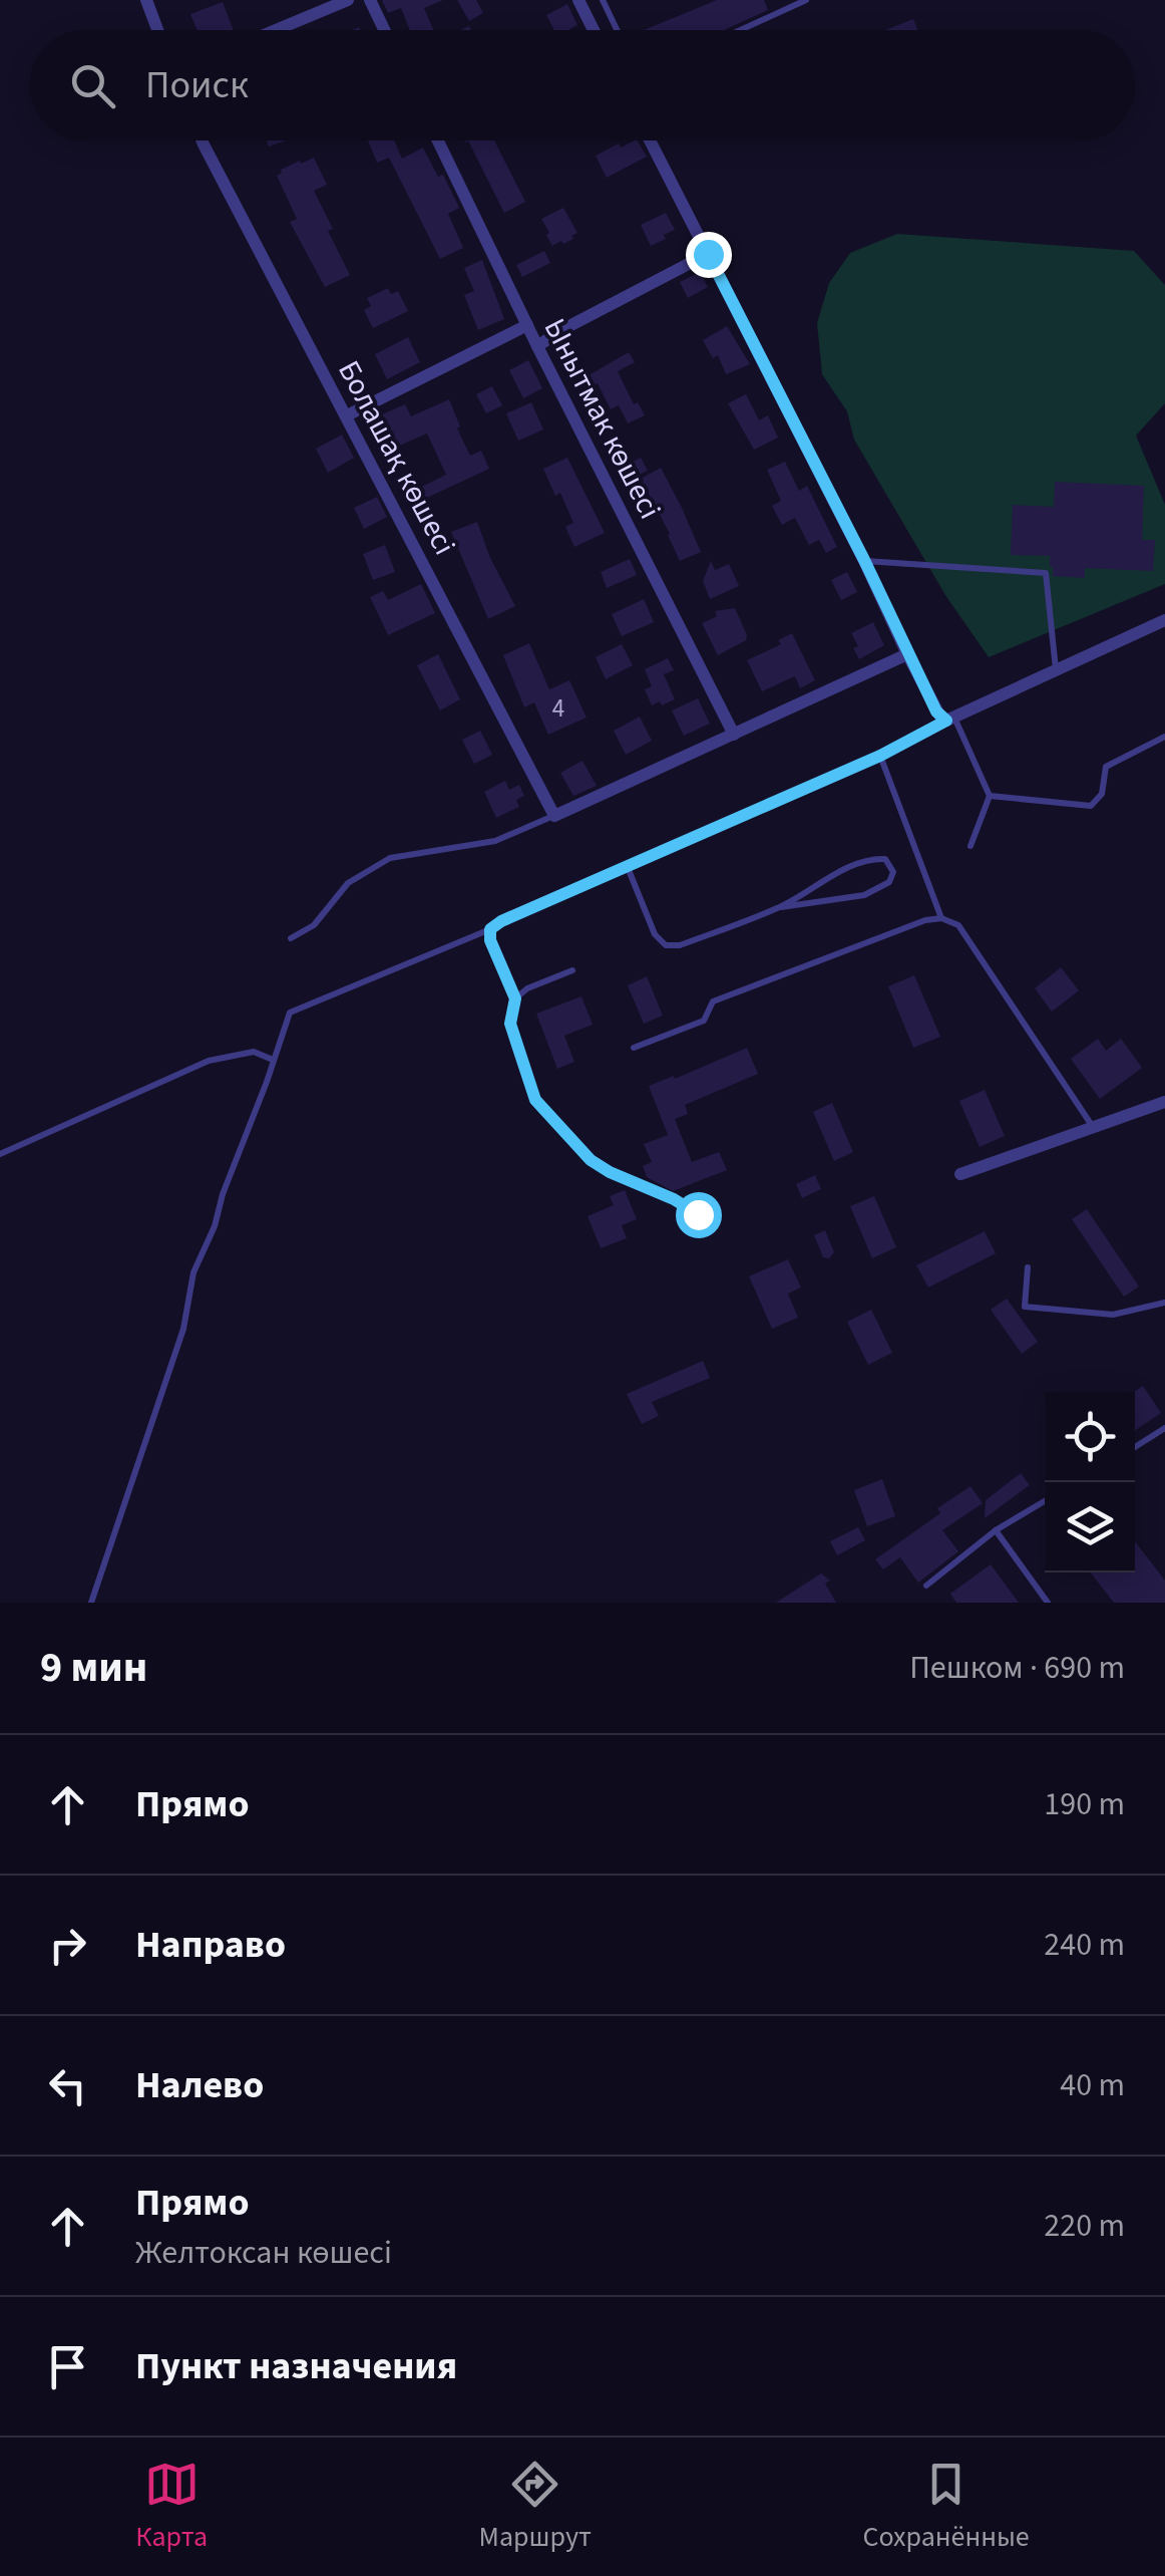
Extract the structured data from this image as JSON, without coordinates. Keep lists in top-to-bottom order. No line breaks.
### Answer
{"streets":{"street":["Ынытмак көшесі","Болашақ көшесі"]},"house_numbers":["4"],"page":{"search":"Поиск","heading":["9 мин","Пешком · 690 m"],"list":[["Прямо","190 m"],["Направо","240 m"],["Налево","40 m"],["Прямо","Желтоксан көшесі","220 m"],"Пункт назначения"],"nav":["Карта","Маршрут","Сохранённые"]}}
